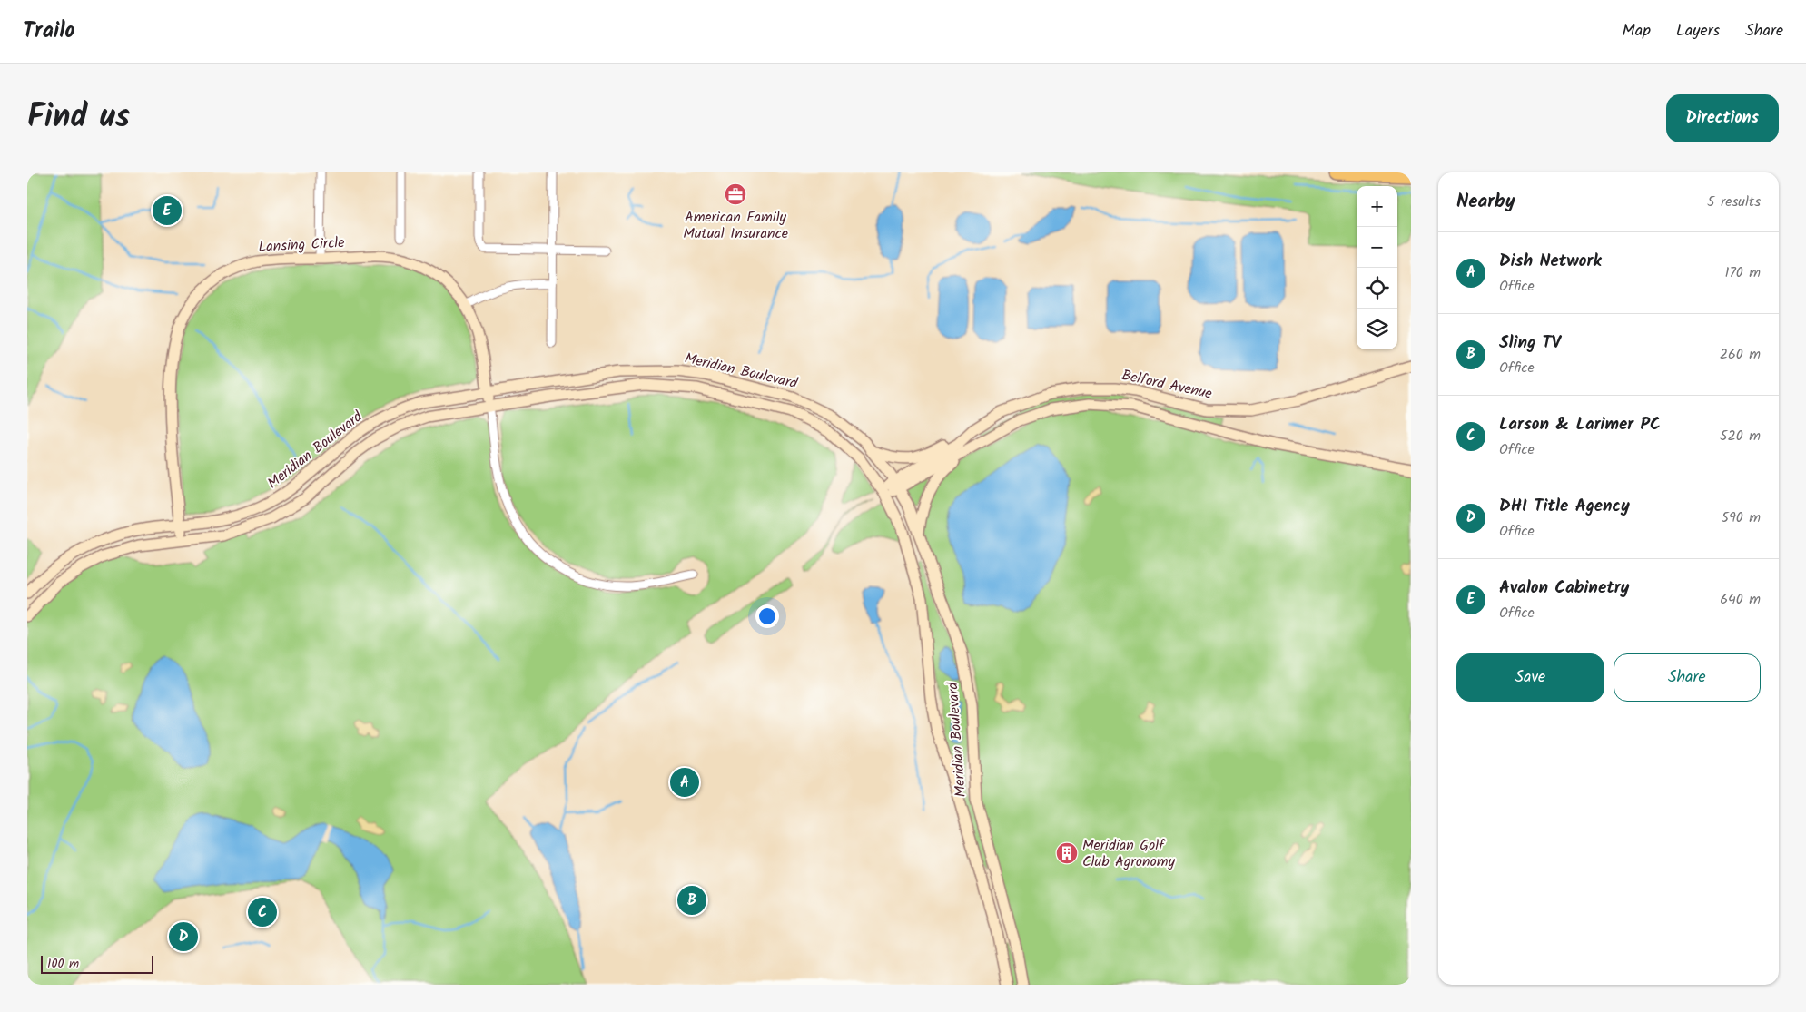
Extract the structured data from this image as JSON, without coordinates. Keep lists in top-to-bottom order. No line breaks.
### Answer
{"streets":{"main road":["Lansing Circle","Meridian Boulevard","Belford Avenue"]},"crossings":[["Lansing Circle","Meridian Boulevard"],["Meridian Boulevard","Belford Avenue"]],"places":{"office":["American Family Mutual Insurance"],"building":["Meridian Golf Club Agronomy"]},"scale_bar":"100 m","page":{"header":"Trailo","nav":["Map","Layers","Share"],"title":"Find us","buttons":["Directions",["Save","Share"]],"heading":["Nearby","5 results"],"map_buttons":["+","−"],"pins":["E","A","B","C","D"],"list":[{"mark":"A","name":"Dish Network","note":"Office","value":"170 m"},{"mark":"B","name":"Sling TV","note":"Office","value":"260 m"},{"mark":"C","name":"Larson & Larimer PC","note":"Office","value":"520 m"},{"mark":"D","name":"DHI Title Agency","note":"Office","value":"590 m"},{"mark":"E","name":"Avalon Cabinetry","note":"Office","value":"640 m"}],"scale":"100 m"}}
